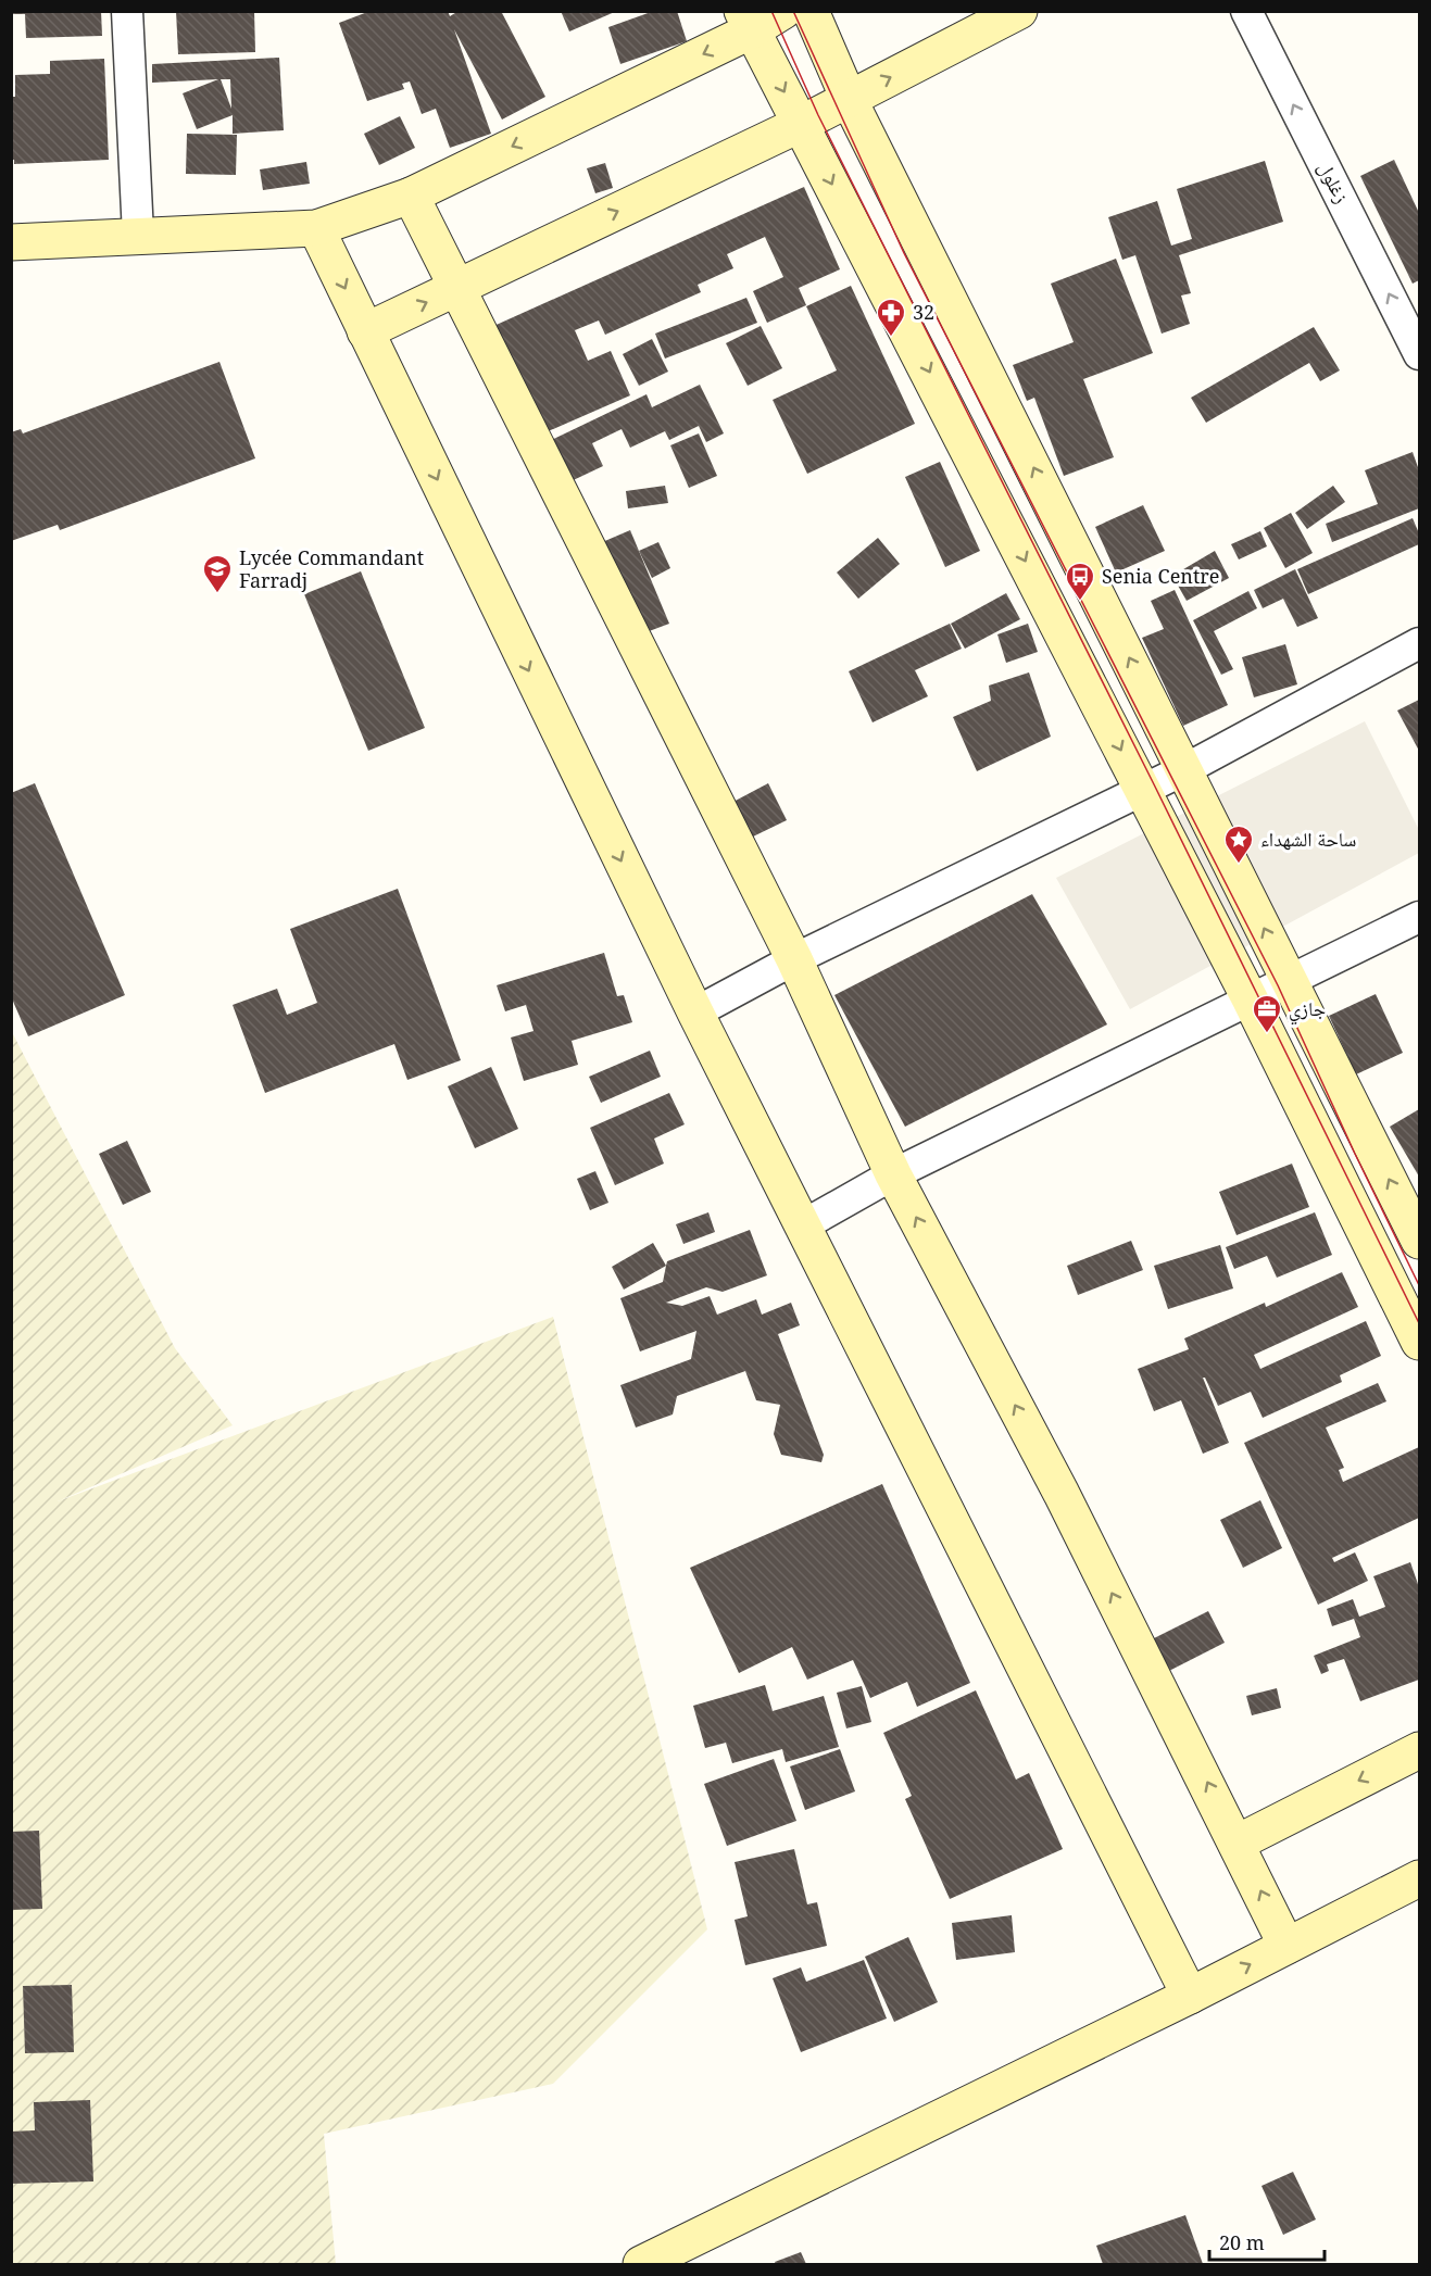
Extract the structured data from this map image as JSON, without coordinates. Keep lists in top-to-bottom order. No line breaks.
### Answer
{"streets":{"street":["زغلول"]},"one_way":["زغلول"],"places":{"pharmacy":["32"],"school or university":["Lycée Commandant Farradj"],"bus stop":["Senia Centre"],"place":["ساحة الشهداء"],"office":["جازي"]},"scale_bar":"20 m"}
